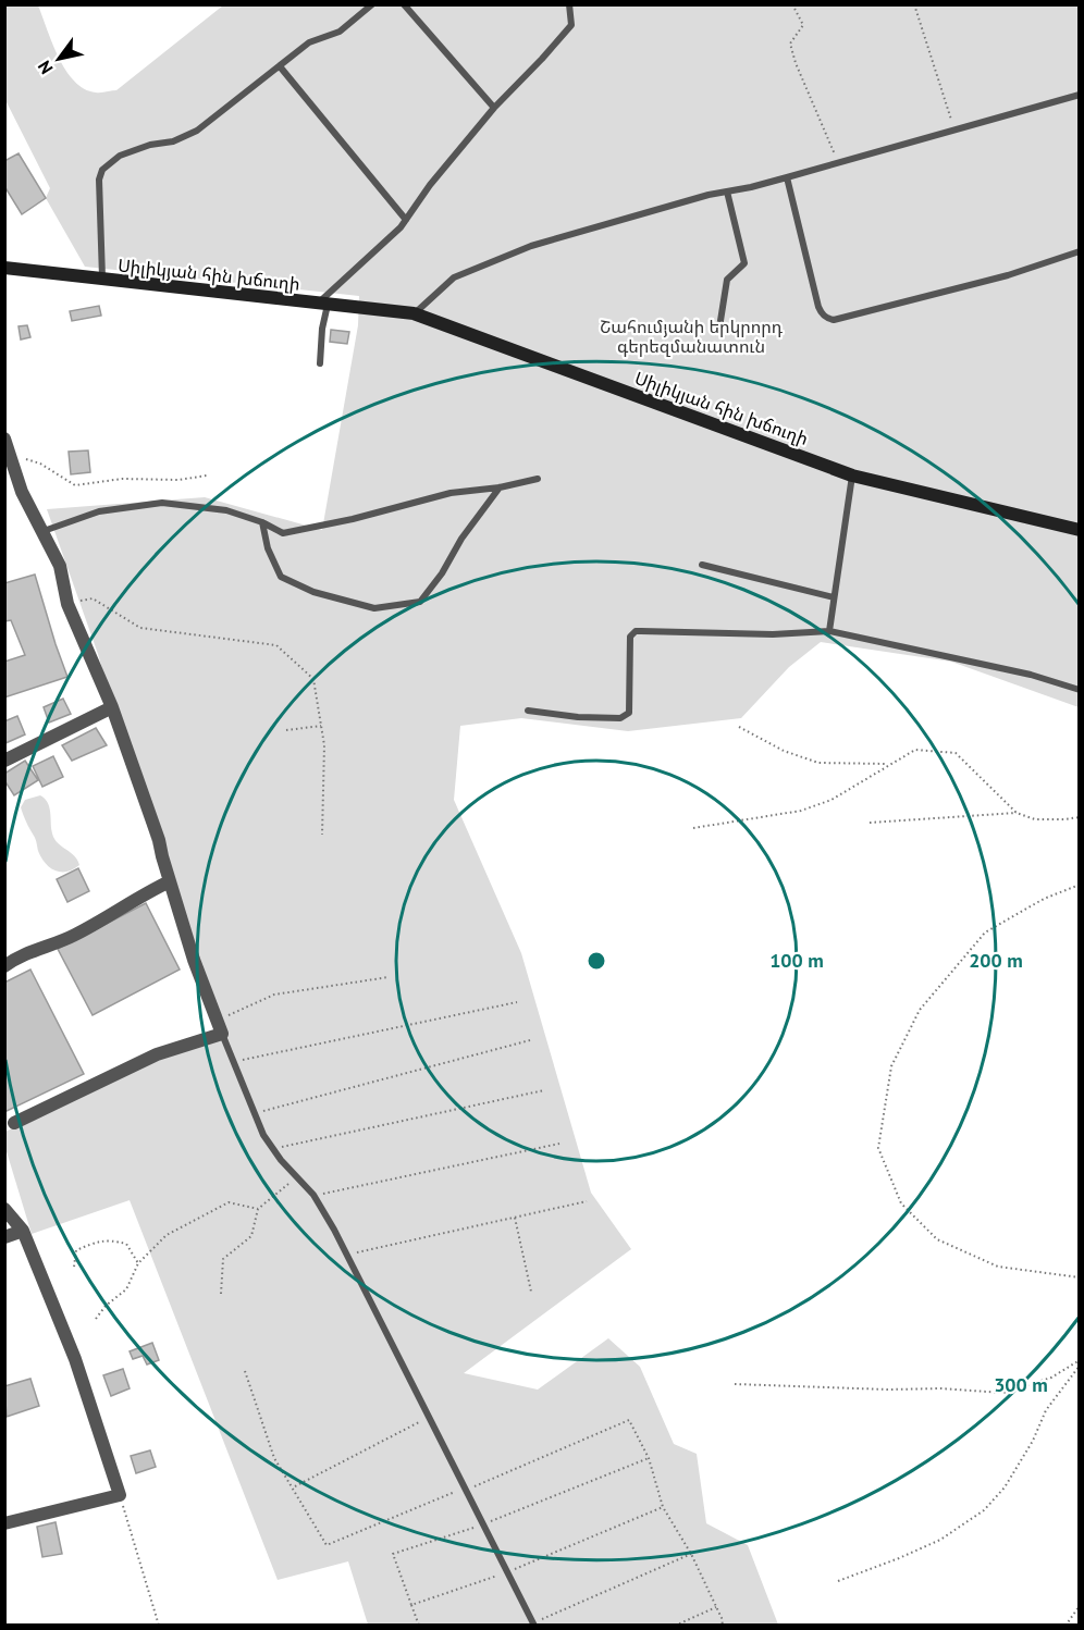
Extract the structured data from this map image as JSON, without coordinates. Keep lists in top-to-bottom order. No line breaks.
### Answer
{"streets":{"street":["Սիլիկյան հին խճուղի"]},"parks":["Շահումյանի երկրորդ գերեզմանատուն"],"north":"bottom left","rings":["100 m","200 m","300 m"]}
